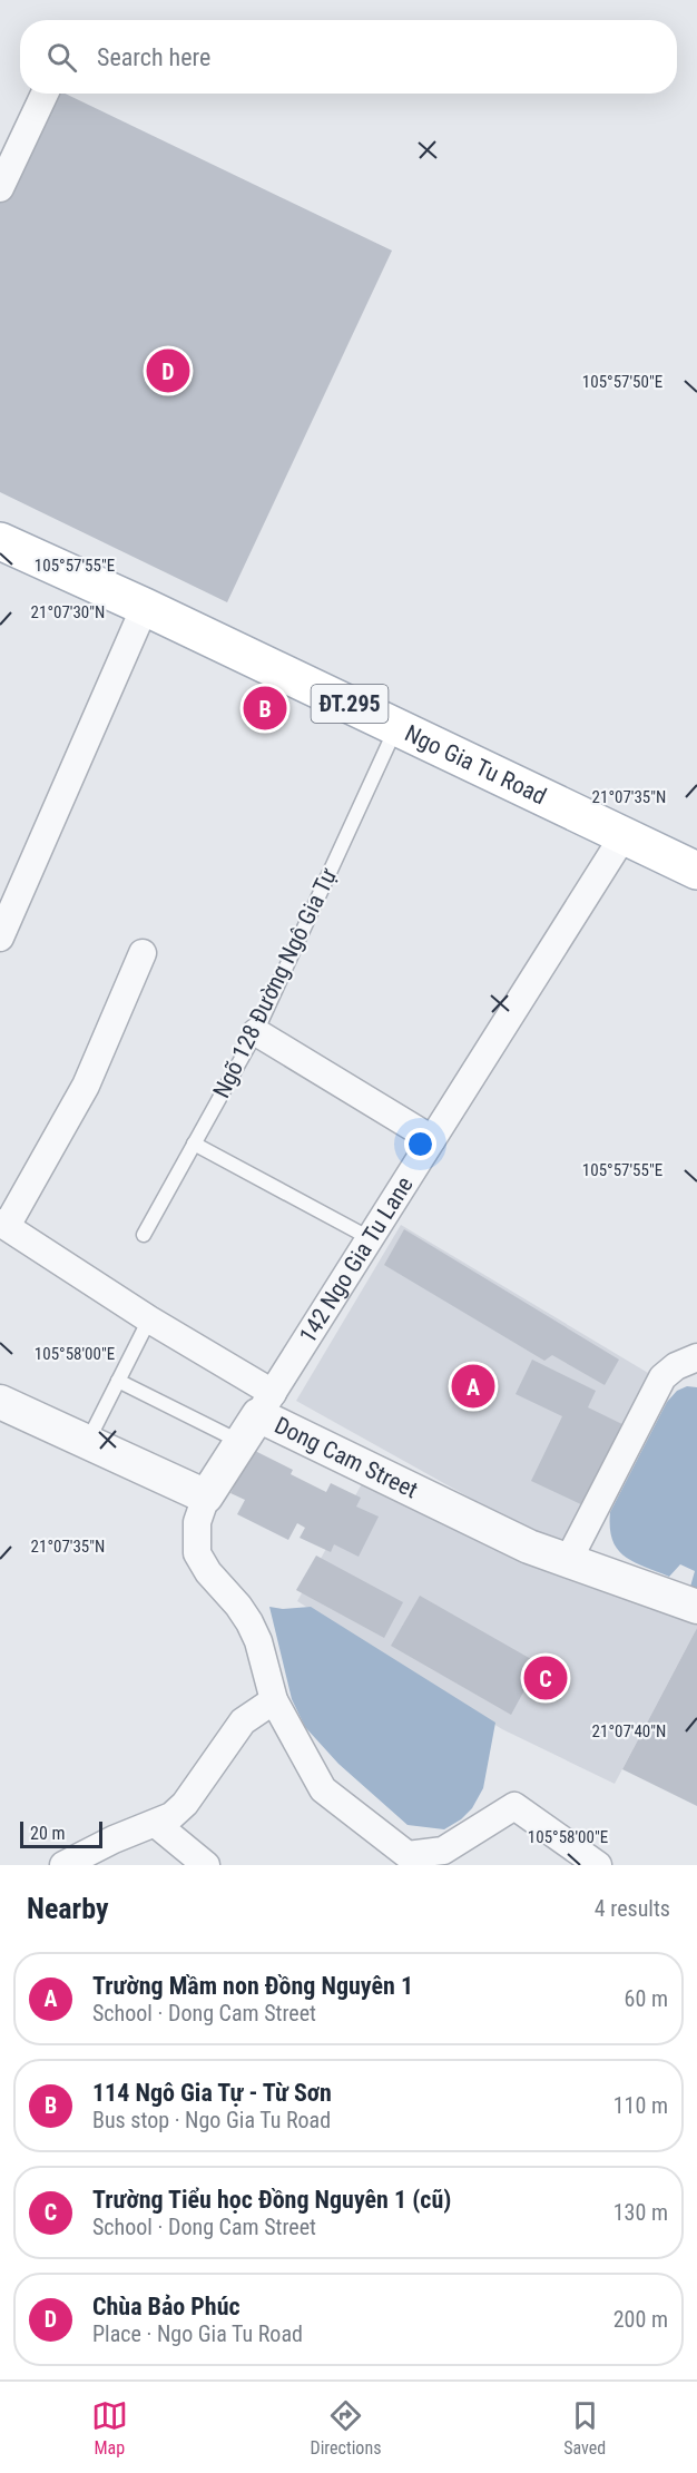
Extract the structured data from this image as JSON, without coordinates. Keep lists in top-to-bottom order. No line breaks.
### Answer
{"streets":{"main road":["ĐT.295","Ngo Gia Tu Road"],"street":["142 Ngo Gia Tu Lane","Dong Cam Street"],"lane":["Ngõ 128 Đường Ngô Gia Tự"]},"crossings":[["Ngo Gia Tu Road","Ngõ 128 Đường Ngô Gia Tự"],["Ngo Gia Tu Road","142 Ngo Gia Tu Lane"],["142 Ngo Gia Tu Lane","Dong Cam Street"]],"scale_bar":"20 m","page":{"search":"Search here","pins":["D","B","A","C"],"scale":"20 m","heading":["Nearby","4 results"],"list":[{"mark":"A","name":"Trường Mầm non Đồng Nguyên 1","note":"School · Dong Cam Street","value":"60 m"},{"mark":"B","name":"114 Ngô Gia Tự - Từ Sơn","note":"Bus stop · Ngo Gia Tu Road","value":"110 m"},{"mark":"C","name":"Trường Tiểu học Đồng Nguyên 1 (cũ)","note":"School · Dong Cam Street","value":"130 m"},{"mark":"D","name":"Chùa Bảo Phúc","note":"Place · Ngo Gia Tu Road","value":"200 m"}],"nav":["Map","Directions","Saved"]},"coordinates":["105°57'50\"E","105°57'55\"E","21°07'30\"N","21°07'35\"N","105°58'00\"E","21°07'40\"N"]}
